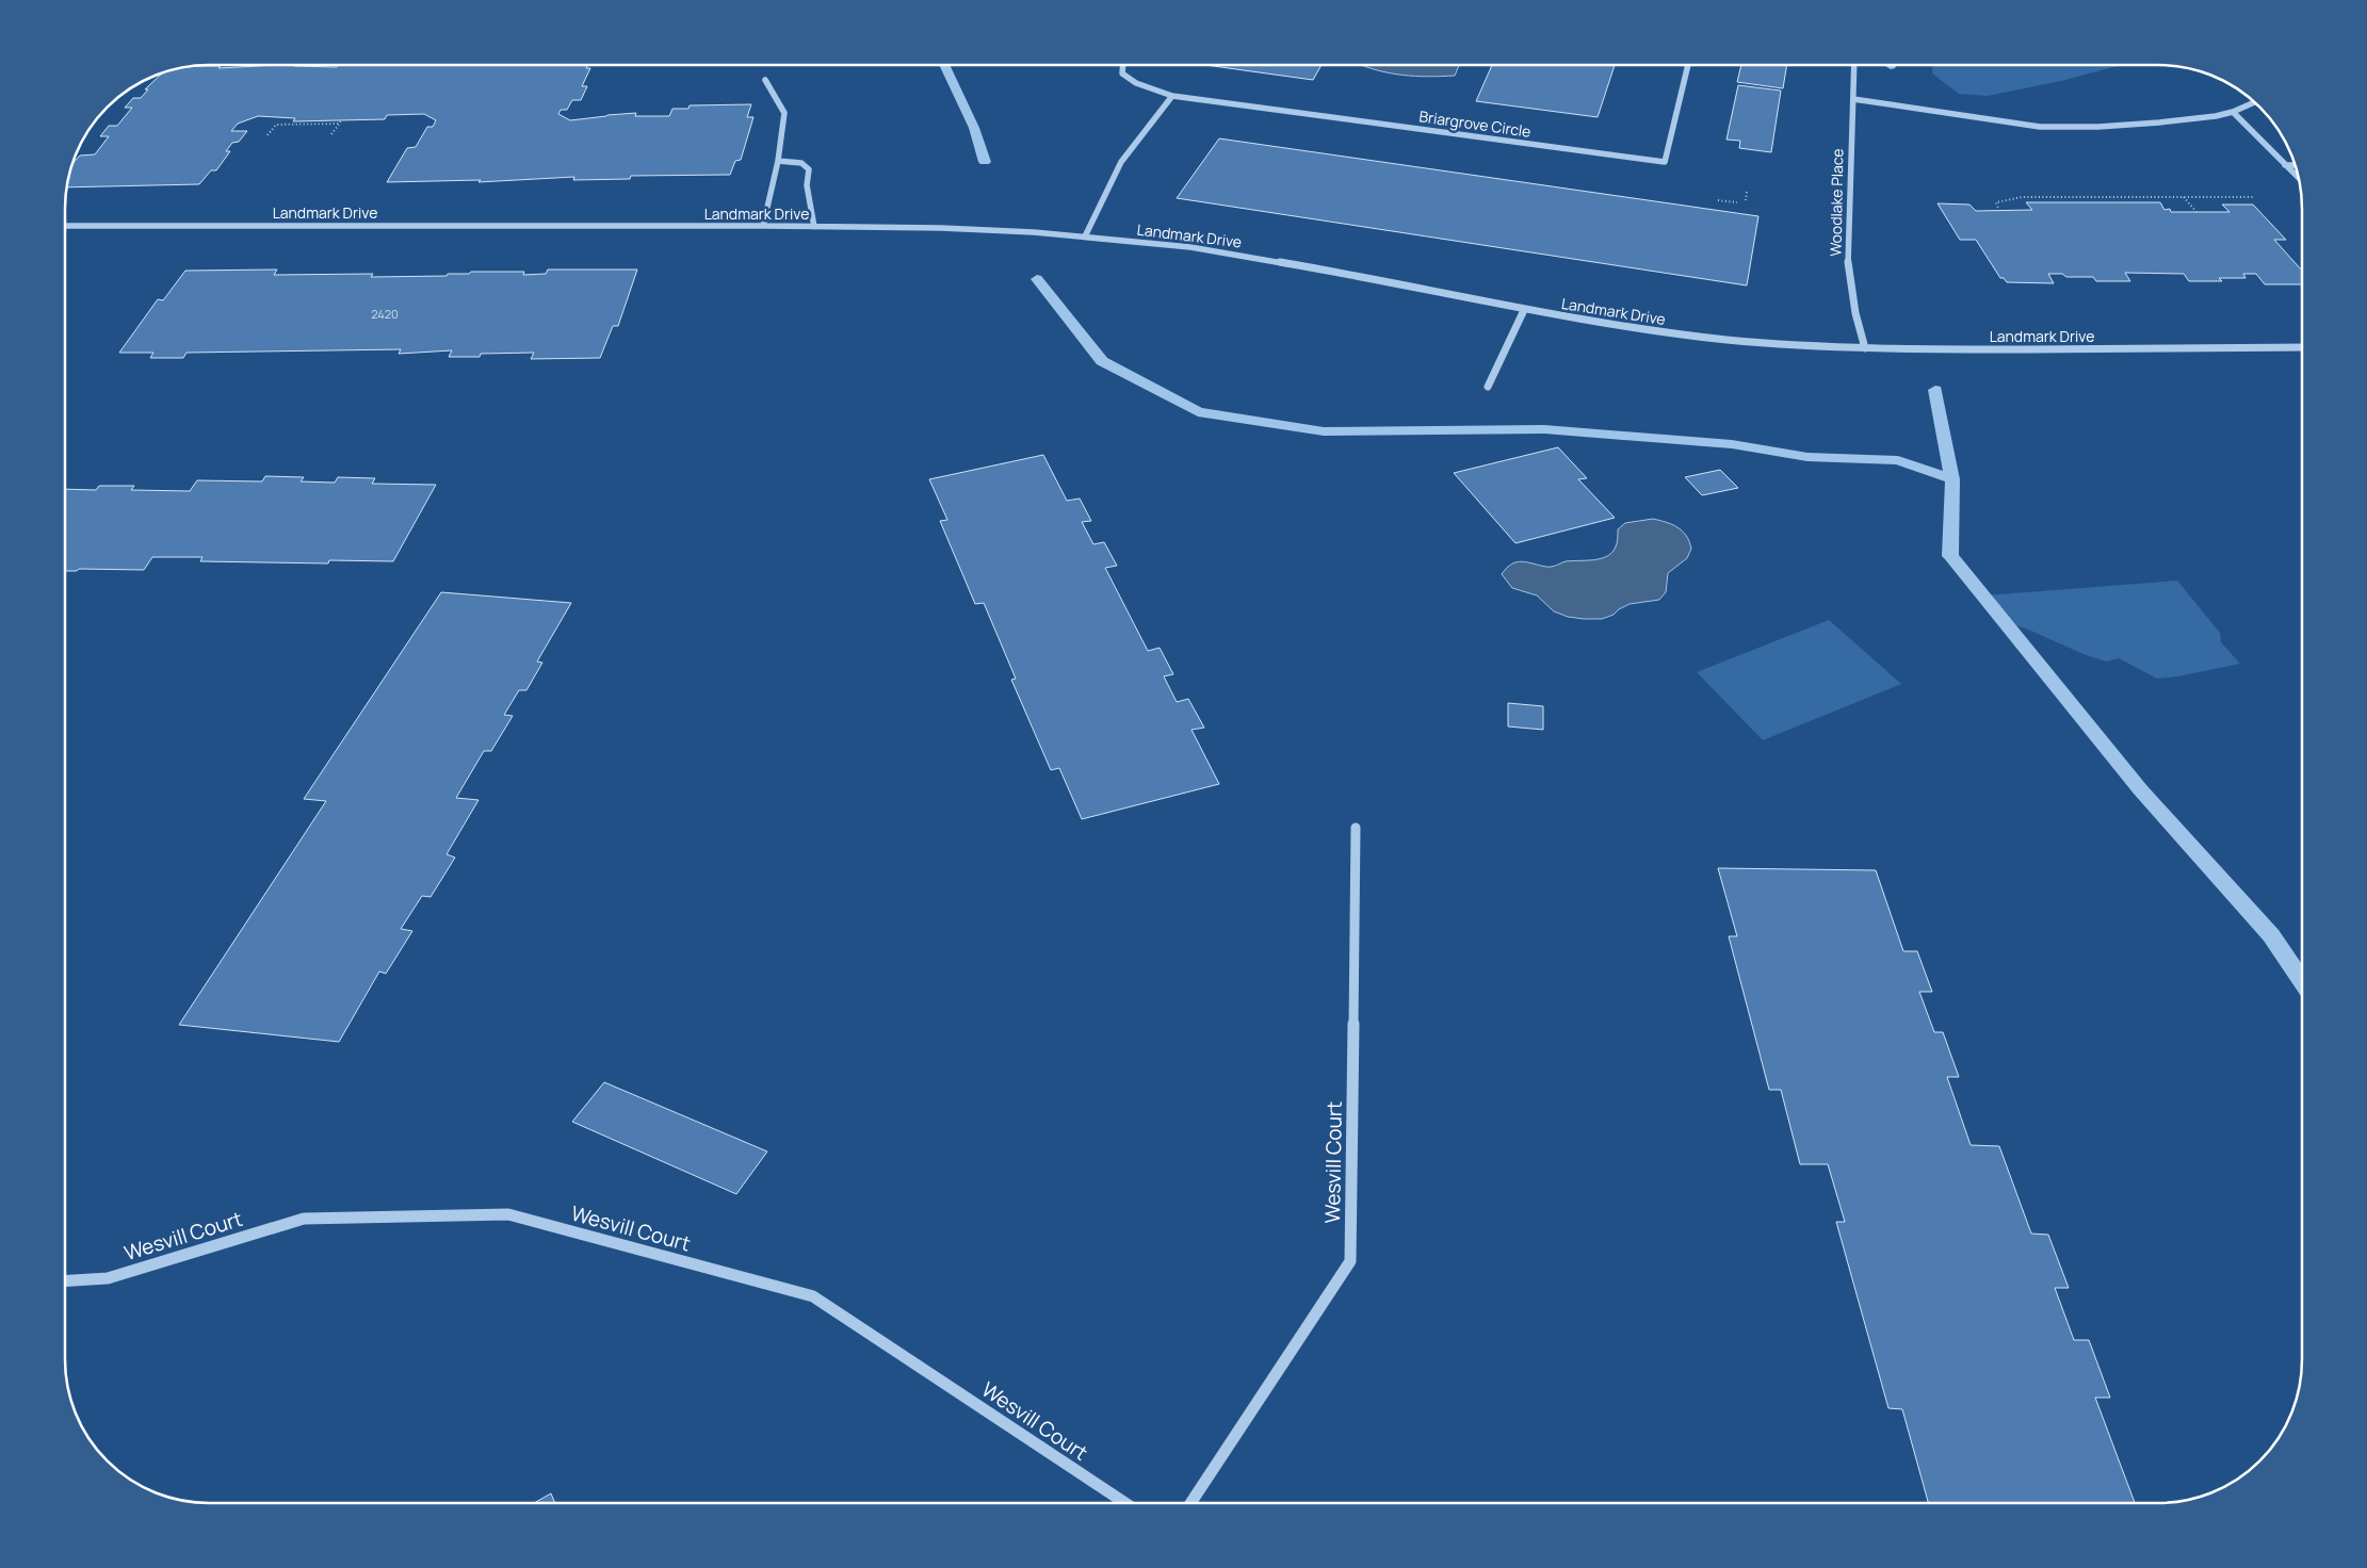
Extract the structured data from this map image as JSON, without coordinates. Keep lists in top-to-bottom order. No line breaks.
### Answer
{"streets":{"street":["Briargrove Circle","Woodlake Place","Landmark Drive","Wesvill Court"]},"crossings":[["Woodlake Place","Landmark Drive"]],"house_numbers":["2420"]}
